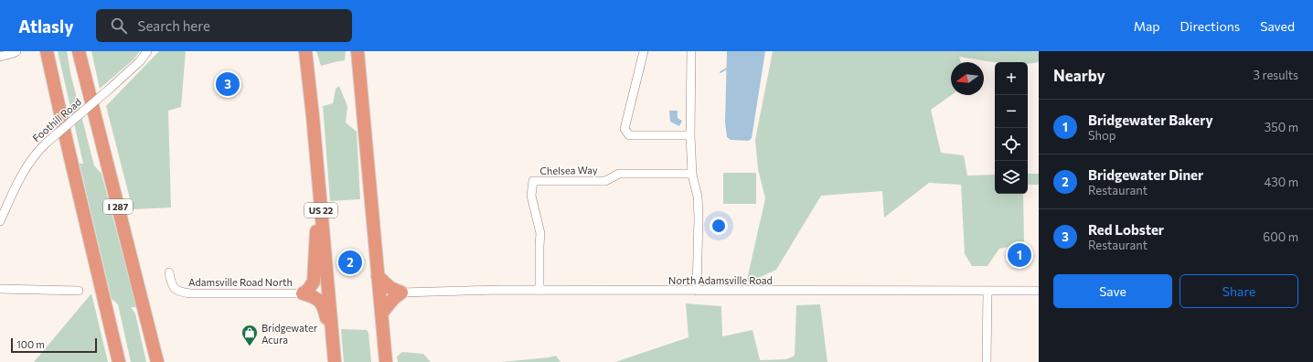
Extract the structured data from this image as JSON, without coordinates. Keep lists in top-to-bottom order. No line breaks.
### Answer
{"streets":{"highway":["I 287","US 22"],"street":["Foothill Road","Chelsea Way","North Adamsville Road","Adamsville Road North"]},"crossings":[["Chelsea Way","North Adamsville Road"]],"places":{"shop":["Bridgewater Acura"]},"scale_bar":"100 m","north":"left","page":{"header":"Atlasly","search":"Search here","nav":["Map","Directions","Saved"],"heading":["Nearby","3 results"],"map_buttons":["+","−"],"pins":["3","1","2"],"list":[{"mark":"1","name":"Bridgewater Bakery","note":"Shop","value":"350 m"},{"mark":"2","name":"Bridgewater Diner","note":"Restaurant","value":"430 m"},{"mark":"3","name":"Red Lobster","note":"Restaurant","value":"600 m"}],"buttons":["Save","Share"],"scale":"100 m"}}
